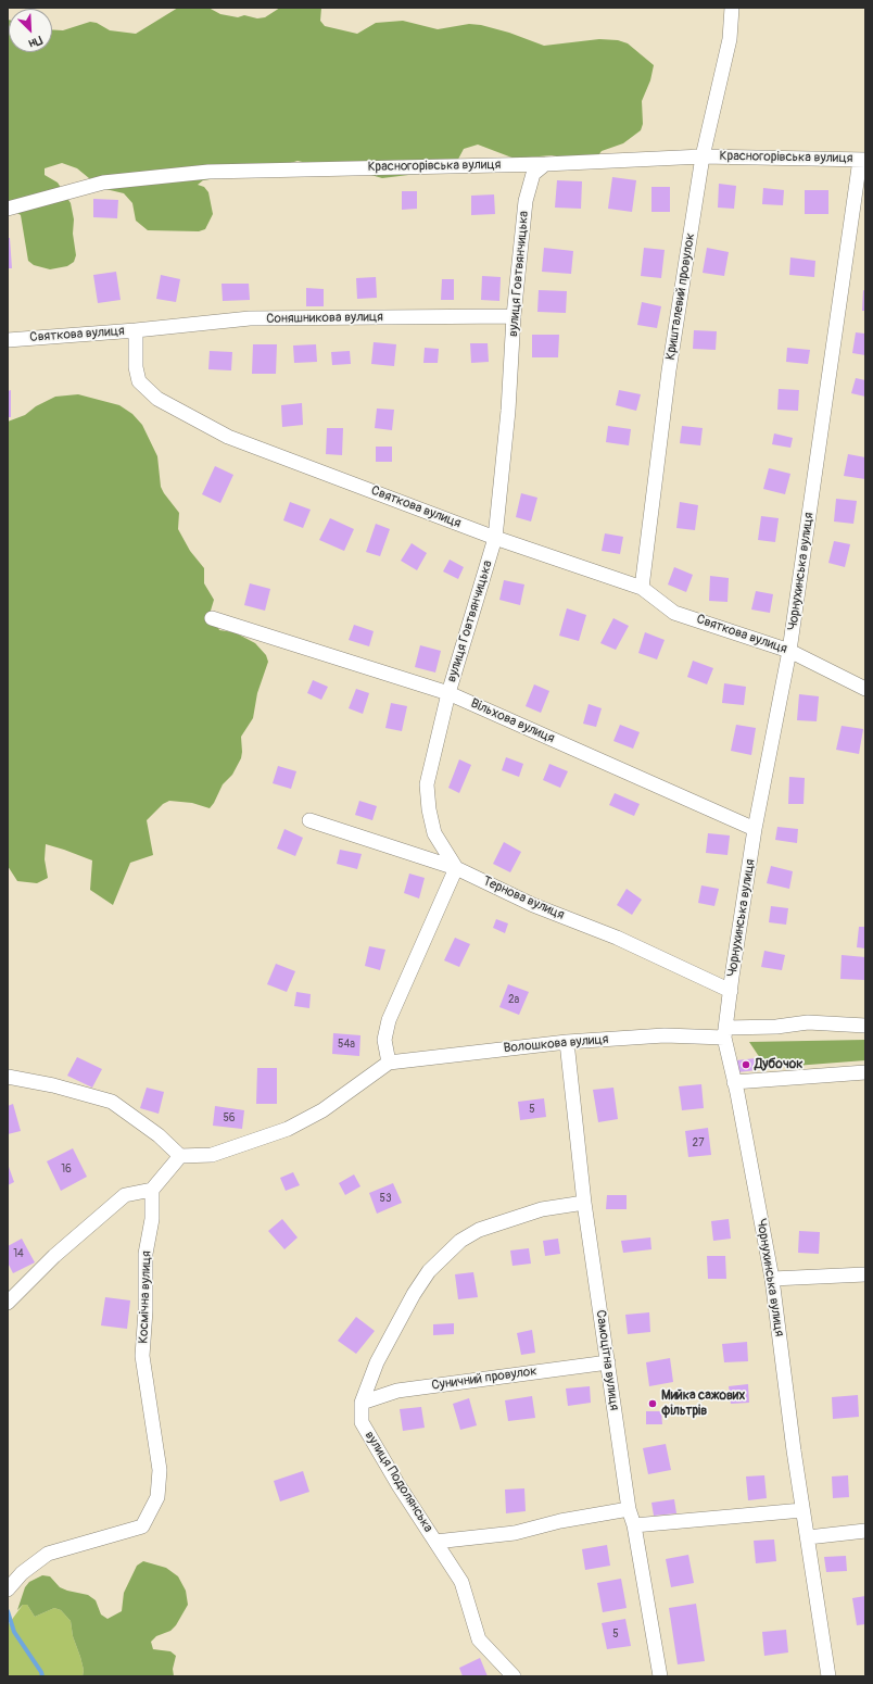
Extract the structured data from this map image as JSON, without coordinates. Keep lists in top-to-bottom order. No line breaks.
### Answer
{"streets":{"street":["Красногорівська вулиця","вулиця Говтвянчицька","Кришталевий провулок","Соняшникова вулиця","Святкова вулиця","Чорнухинська вулиця","Вільхова вулиця","Тернова вулиця","Волошкова вулиця","Космічна вулиця","Самоцітна вулиця","Суничний провулок","вулиця Подолянська"]},"crossings":[["Красногорівська вулиця","вулиця Говтвянчицька"],["Красногорівська вулиця","Кришталевий провулок"],["Красногорівська вулиця","Чорнухинська вулиця"],["вулиця Говтвянчицька","Соняшникова вулиця"],["вулиця Говтвянчицька","Святкова вулиця"],["вулиця Говтвянчицька","Вільхова вулиця"],["вулиця Говтвянчицька","Тернова вулиця"],["Кришталевий провулок","Святкова вулиця"],["Соняшникова вулиця","Святкова вулиця"],["Святкова вулиця","Чорнухинська вулиця"],["Чорнухинська вулиця","Вільхова вулиця"],["Чорнухинська вулиця","Тернова вулиця"],["Чорнухинська вулиця","Волошкова вулиця"],["Волошкова вулиця","Самоцітна вулиця"],["Самоцітна вулиця","Суничний провулок"],["Самоцітна вулиця","вулиця Подолянська"],["Суничний провулок","вулиця Подолянська"]],"places":["Дубочок","Мийка сажових фільтрів"],"house_numbers":["2а","54а","5","56","27","16","53","14","5"],"north":"bottom right"}
